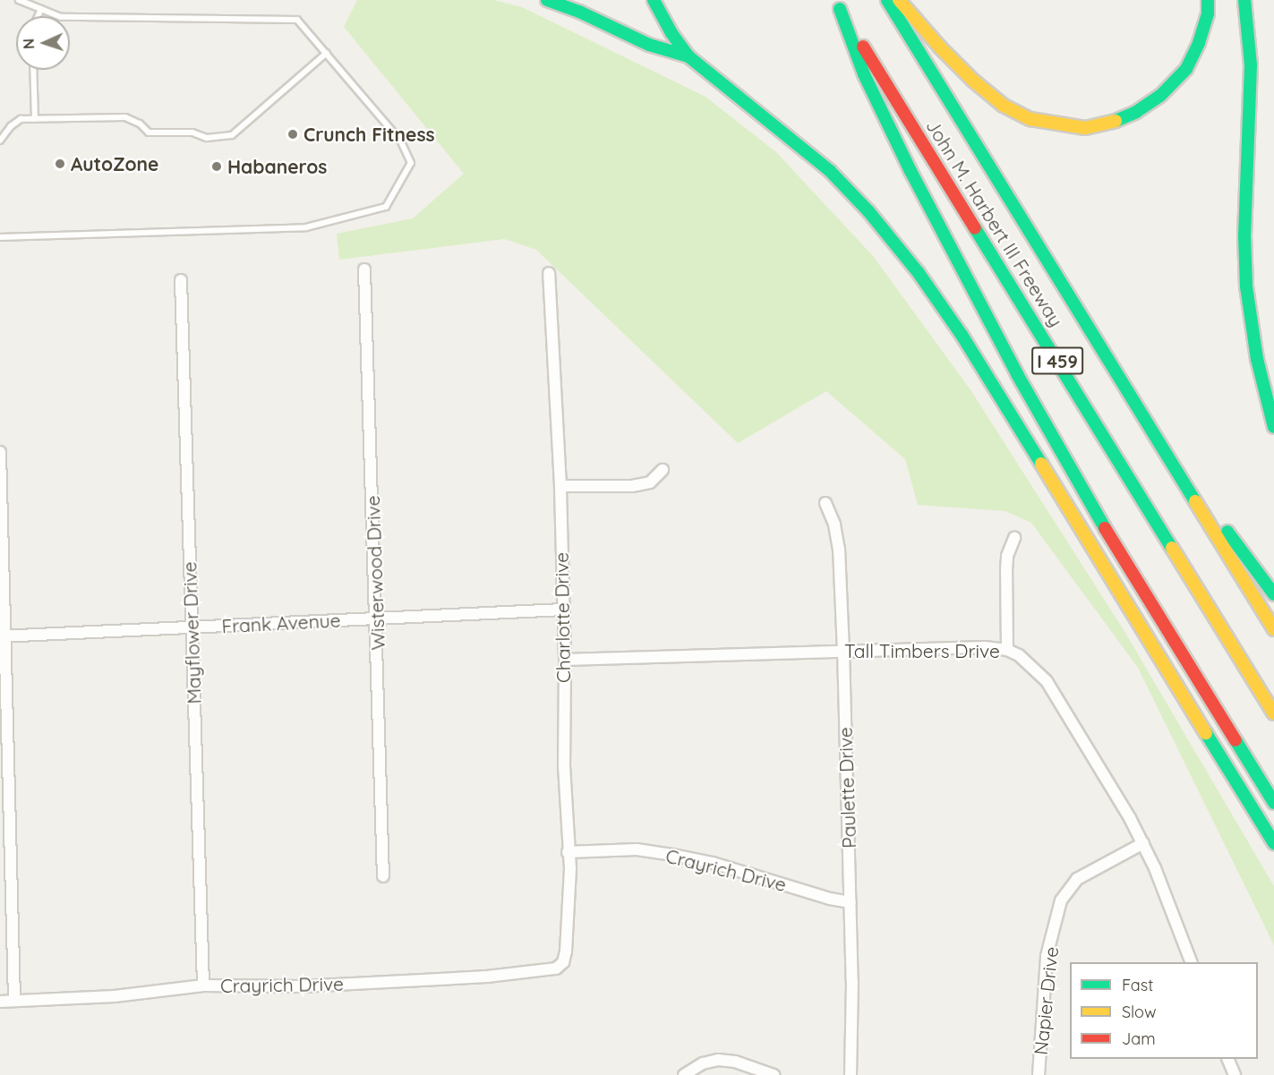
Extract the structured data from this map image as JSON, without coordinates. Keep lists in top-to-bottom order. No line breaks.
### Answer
{"streets":{"highway":["John M. Harbert III Freeway","I 459"],"street":["Wisterwood Drive","Charlotte Drive","Frank Avenue","Mayflower Drive","Tall Timbers Drive","Paulette Drive","Crayrich Drive","Napier Drive"]},"crossings":[["Wisterwood Drive","Frank Avenue"],["Charlotte Drive","Frank Avenue"],["Charlotte Drive","Tall Timbers Drive"],["Charlotte Drive","Crayrich Drive"],["Frank Avenue","Mayflower Drive"],["Mayflower Drive","Crayrich Drive"],["Tall Timbers Drive","Paulette Drive"],["Tall Timbers Drive","Napier Drive"],["Paulette Drive","Crayrich Drive"]],"places":["Crunch Fitness","AutoZone","Habaneros"],"legend":["Fast","Slow","Jam"],"north":"left"}
